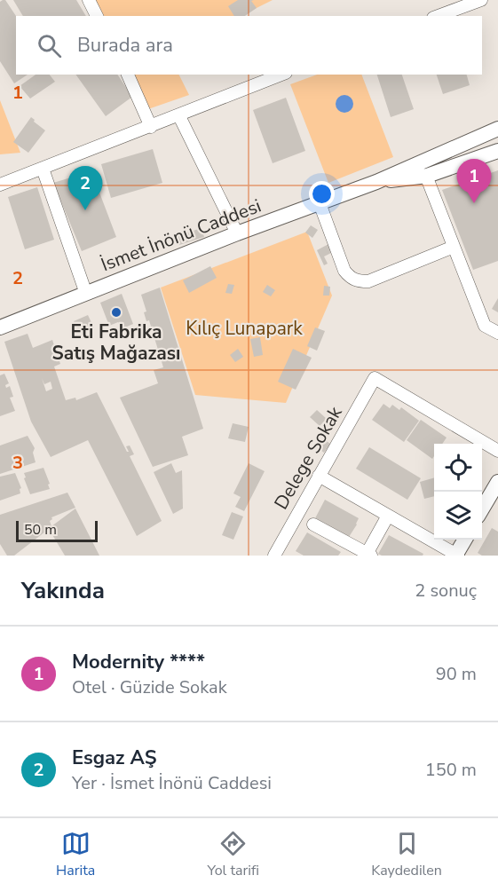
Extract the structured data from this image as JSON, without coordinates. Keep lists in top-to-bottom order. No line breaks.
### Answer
{"streets":{"main road":["İsmet İnönü Caddesi"],"street":["Delege Sokak"]},"parks":["Kılıç Lunapark"],"places":["Eti Fabrika Satış Mağazası"],"scale_bar":"50 m","page":{"search":"Burada ara","pins":["1","2"],"scale":"50 m","heading":["Yakında","2 sonuç"],"list":[{"mark":"1","name":"Modernity ****","note":"Otel · Güzide Sokak","value":"90 m"},{"mark":"2","name":"Esgaz AŞ","note":"Yer · İsmet İnönü Caddesi","value":"150 m"}],"nav":["Harita","Yol tarifi","Kaydedilen"]},"grid":{"rows":["1","2","3"]}}
